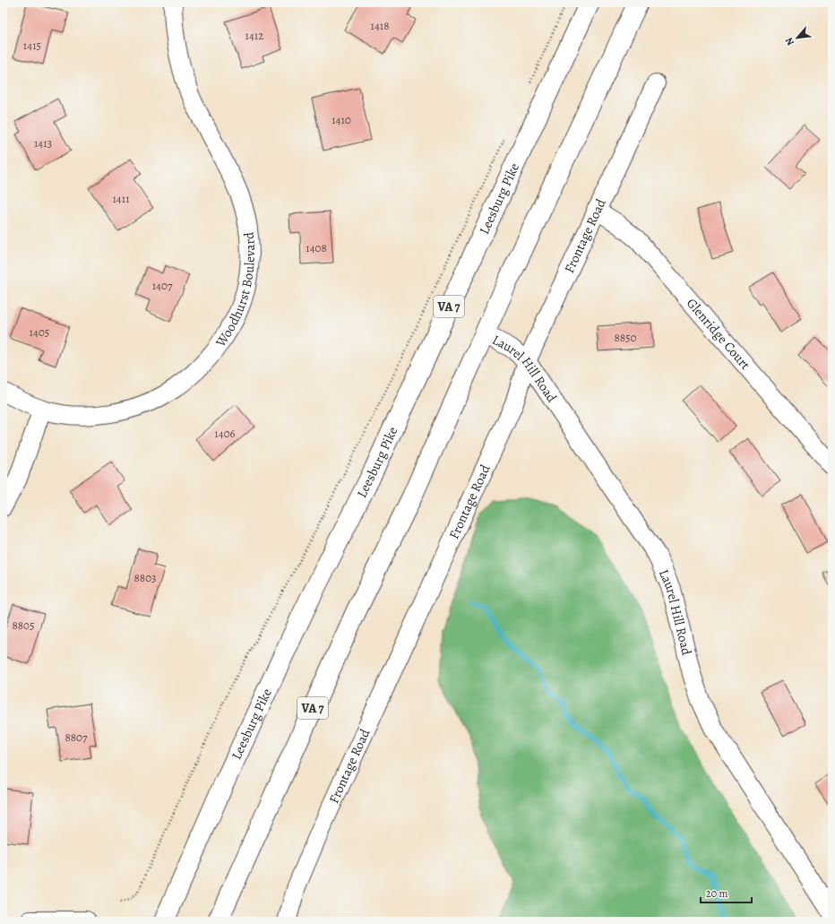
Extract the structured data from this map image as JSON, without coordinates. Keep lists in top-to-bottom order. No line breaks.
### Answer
{"streets":{"main road":["Leesburg Pike","VA 7"],"street":["Frontage Road","Woodhurst Boulevard","Glenridge Court","Laurel Hill Road"]},"crossings":[["Frontage Road","Glenridge Court"],["Frontage Road","Laurel Hill Road"],["VA 7","Laurel Hill Road"]],"house_numbers":["1418","1412","1415","1410","1413","1411","1408","1407","1405","8850","1406","8803","8805","8807"],"scale_bar":"20 m","north":"bottom left"}
